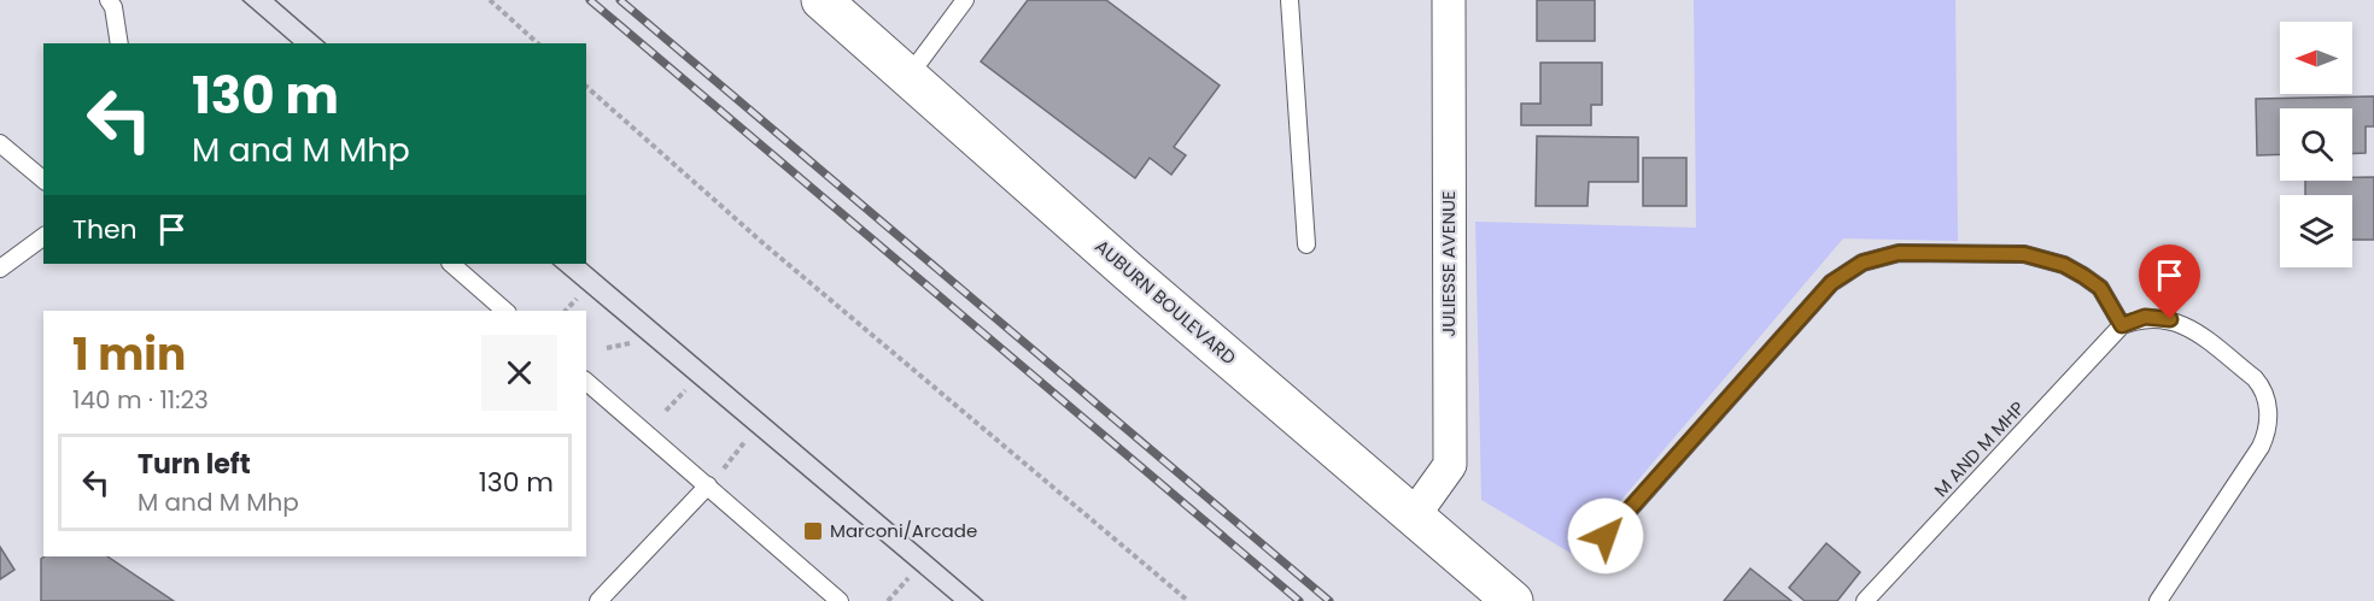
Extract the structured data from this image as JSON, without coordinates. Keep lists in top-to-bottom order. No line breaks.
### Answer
{"streets":{"street":["JULIESSE AVENUE","AUBURN BOULEVARD"],"lane":["M AND M MHP"]},"crossings":[["JULIESSE AVENUE","AUBURN BOULEVARD"]],"places":{"transit":["Marconi/Arcade"]},"north":"left","page":{"turn":["130 m","M and M Mhp"],"then":"Then","heading":["1 min","140 m · 11:23"],"list":[{"name":"Turn left","note":"M and M Mhp","value":"130 m"}]}}
